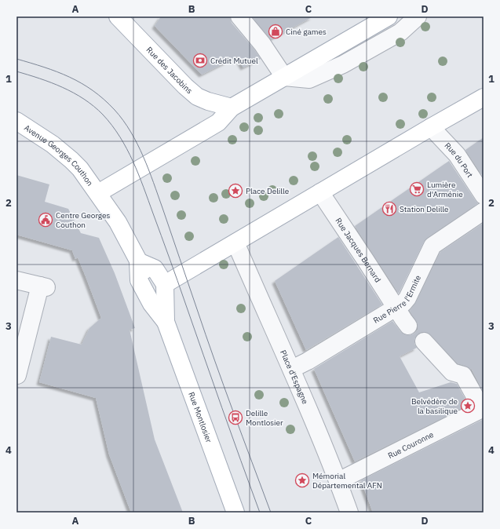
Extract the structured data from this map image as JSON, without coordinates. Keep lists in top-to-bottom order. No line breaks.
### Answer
{"streets":{"main road":["Rue des Jacobins","Avenue Georges Couthon","Rue Montlosier"],"street":["Rue du Port","Rue Jacques Bernard","Rue Pierre l'Ermite","Place d'Espagne","Rue Couronne"]},"crossings":[["Rue Jacques Bernard","Rue Pierre l'Ermite"],["Rue Pierre l'Ermite","Place d'Espagne"],["Place d'Espagne","Rue Couronne"]],"places":{"shop":["Ciné games"],"bank":["Crédit Mutuel"],"supermarket":["Lumière d'Arménie"],"place":["Place Delille","Belvédère de la basilique","Mémorial Départemental AFN"],"restaurant":["Station Delille"],"public building":["Centre Georges Couthon"],"bus stop":["Delille Montlosier"]},"grid":{"columns":["A","B","C","D"],"rows":["1","2","3","4"]}}
